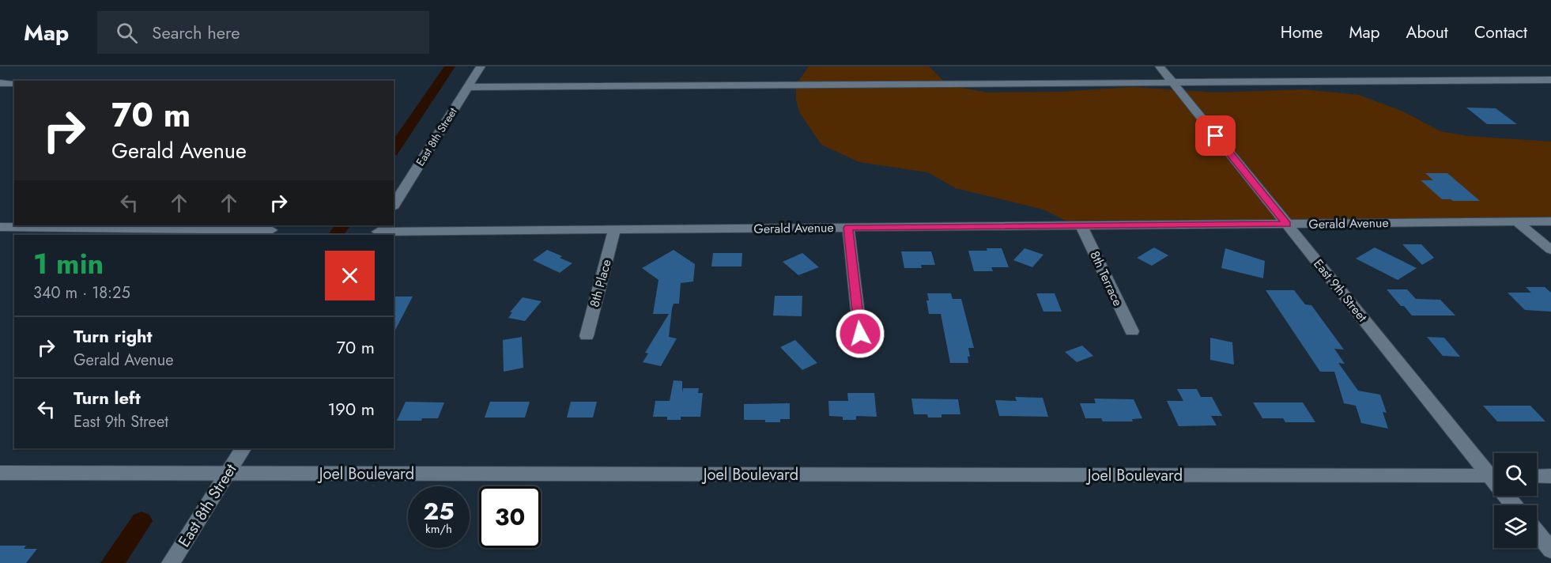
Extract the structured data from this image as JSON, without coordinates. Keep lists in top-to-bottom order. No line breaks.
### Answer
{"streets":{"street":["East 8th Street","Gerald Avenue","8th Terrace","8th Place","East 9th Street","Joel Boulevard"]},"crossings":[["East 8th Street","Joel Boulevard"],["Gerald Avenue","8th Terrace"],["Gerald Avenue","8th Place"],["Gerald Avenue","East 9th Street"]],"page":{"header":"Map","search":"Search here","nav":["Home","Map","About","Contact"],"turn":["70 m","Gerald Avenue"],"heading":["1 min","340 m · 18:25"],"list":[{"name":"Turn right","note":"Gerald Avenue","value":"70 m"},{"name":"Turn left","note":"East 9th Street","value":"190 m"}],"speed":"25 km/h","limit":"30"}}
